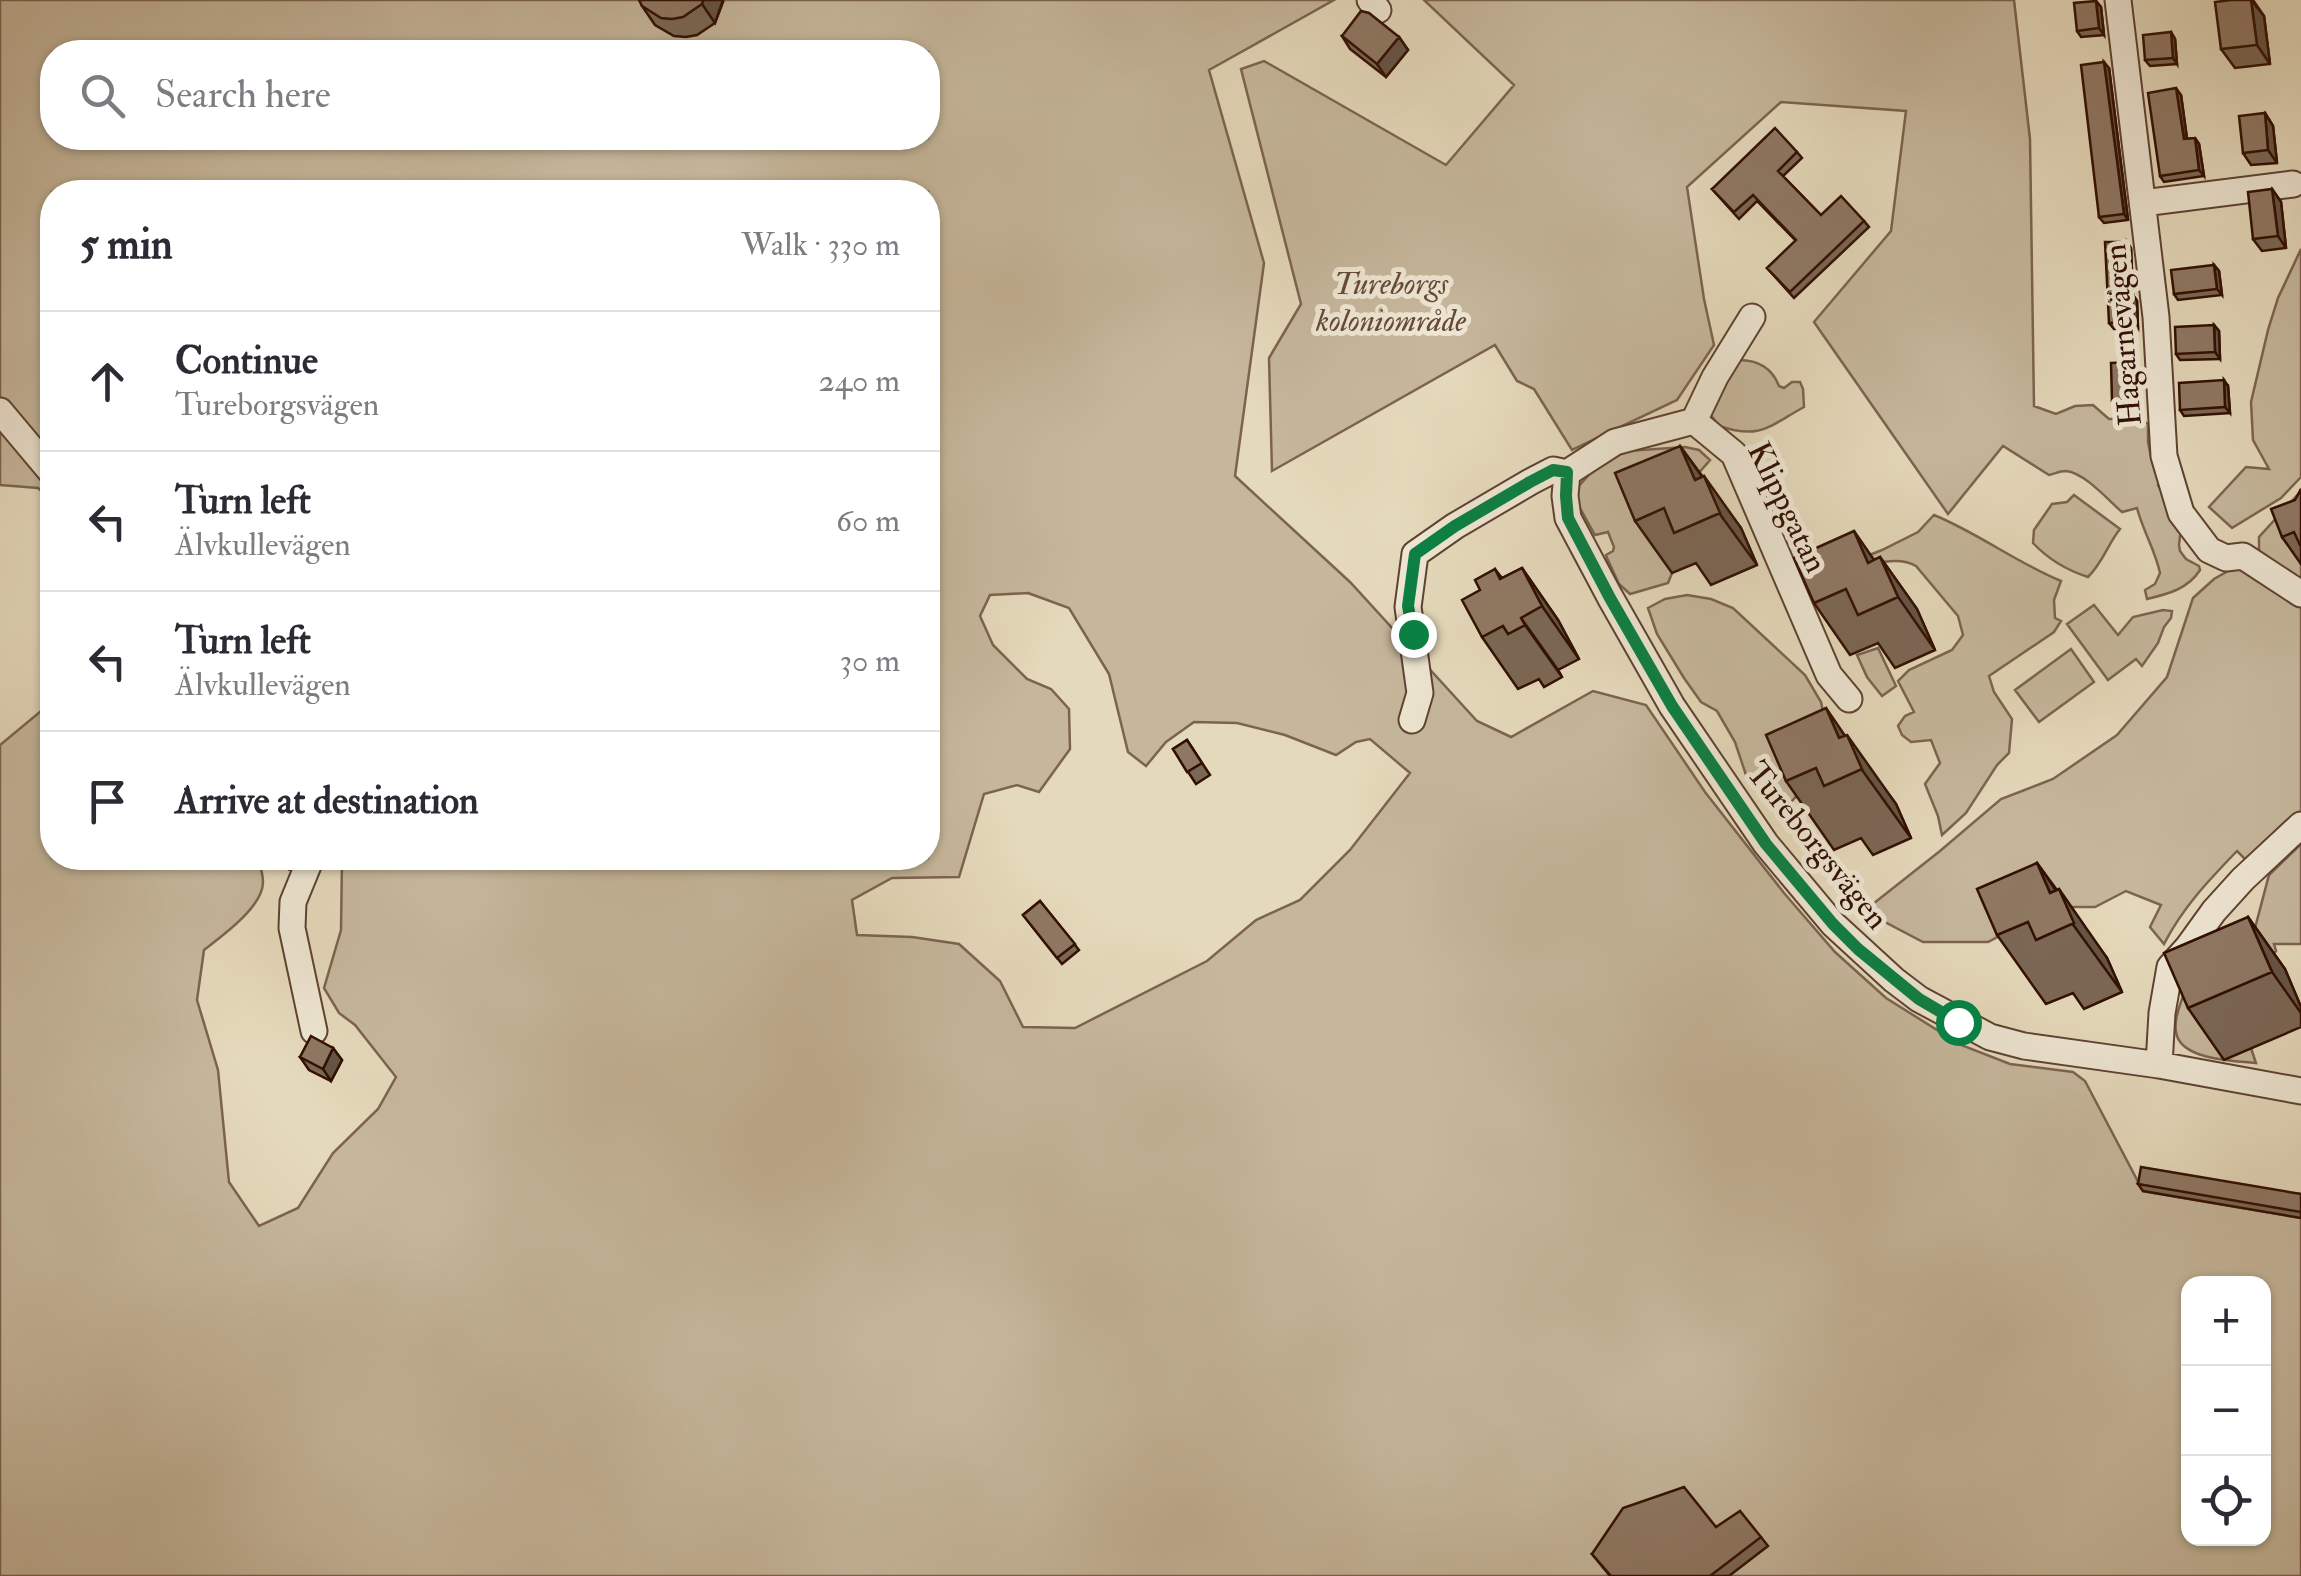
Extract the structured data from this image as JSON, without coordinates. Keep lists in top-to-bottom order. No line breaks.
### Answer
{"streets":{"street":["Hagarnevägen","Klippgatan","Tureborgsvägen"]},"parks":["Tureborgs koloniområde"],"page":{"search":"Search here","heading":["5 min","Walk · 330 m"],"list":[["Continue","Tureborgsvägen","240 m"],["Turn left","Älvkullevägen","60 m"],["Turn left","Älvkullevägen","30 m"],"Arrive at destination"],"map_buttons":["+","−"]}}
